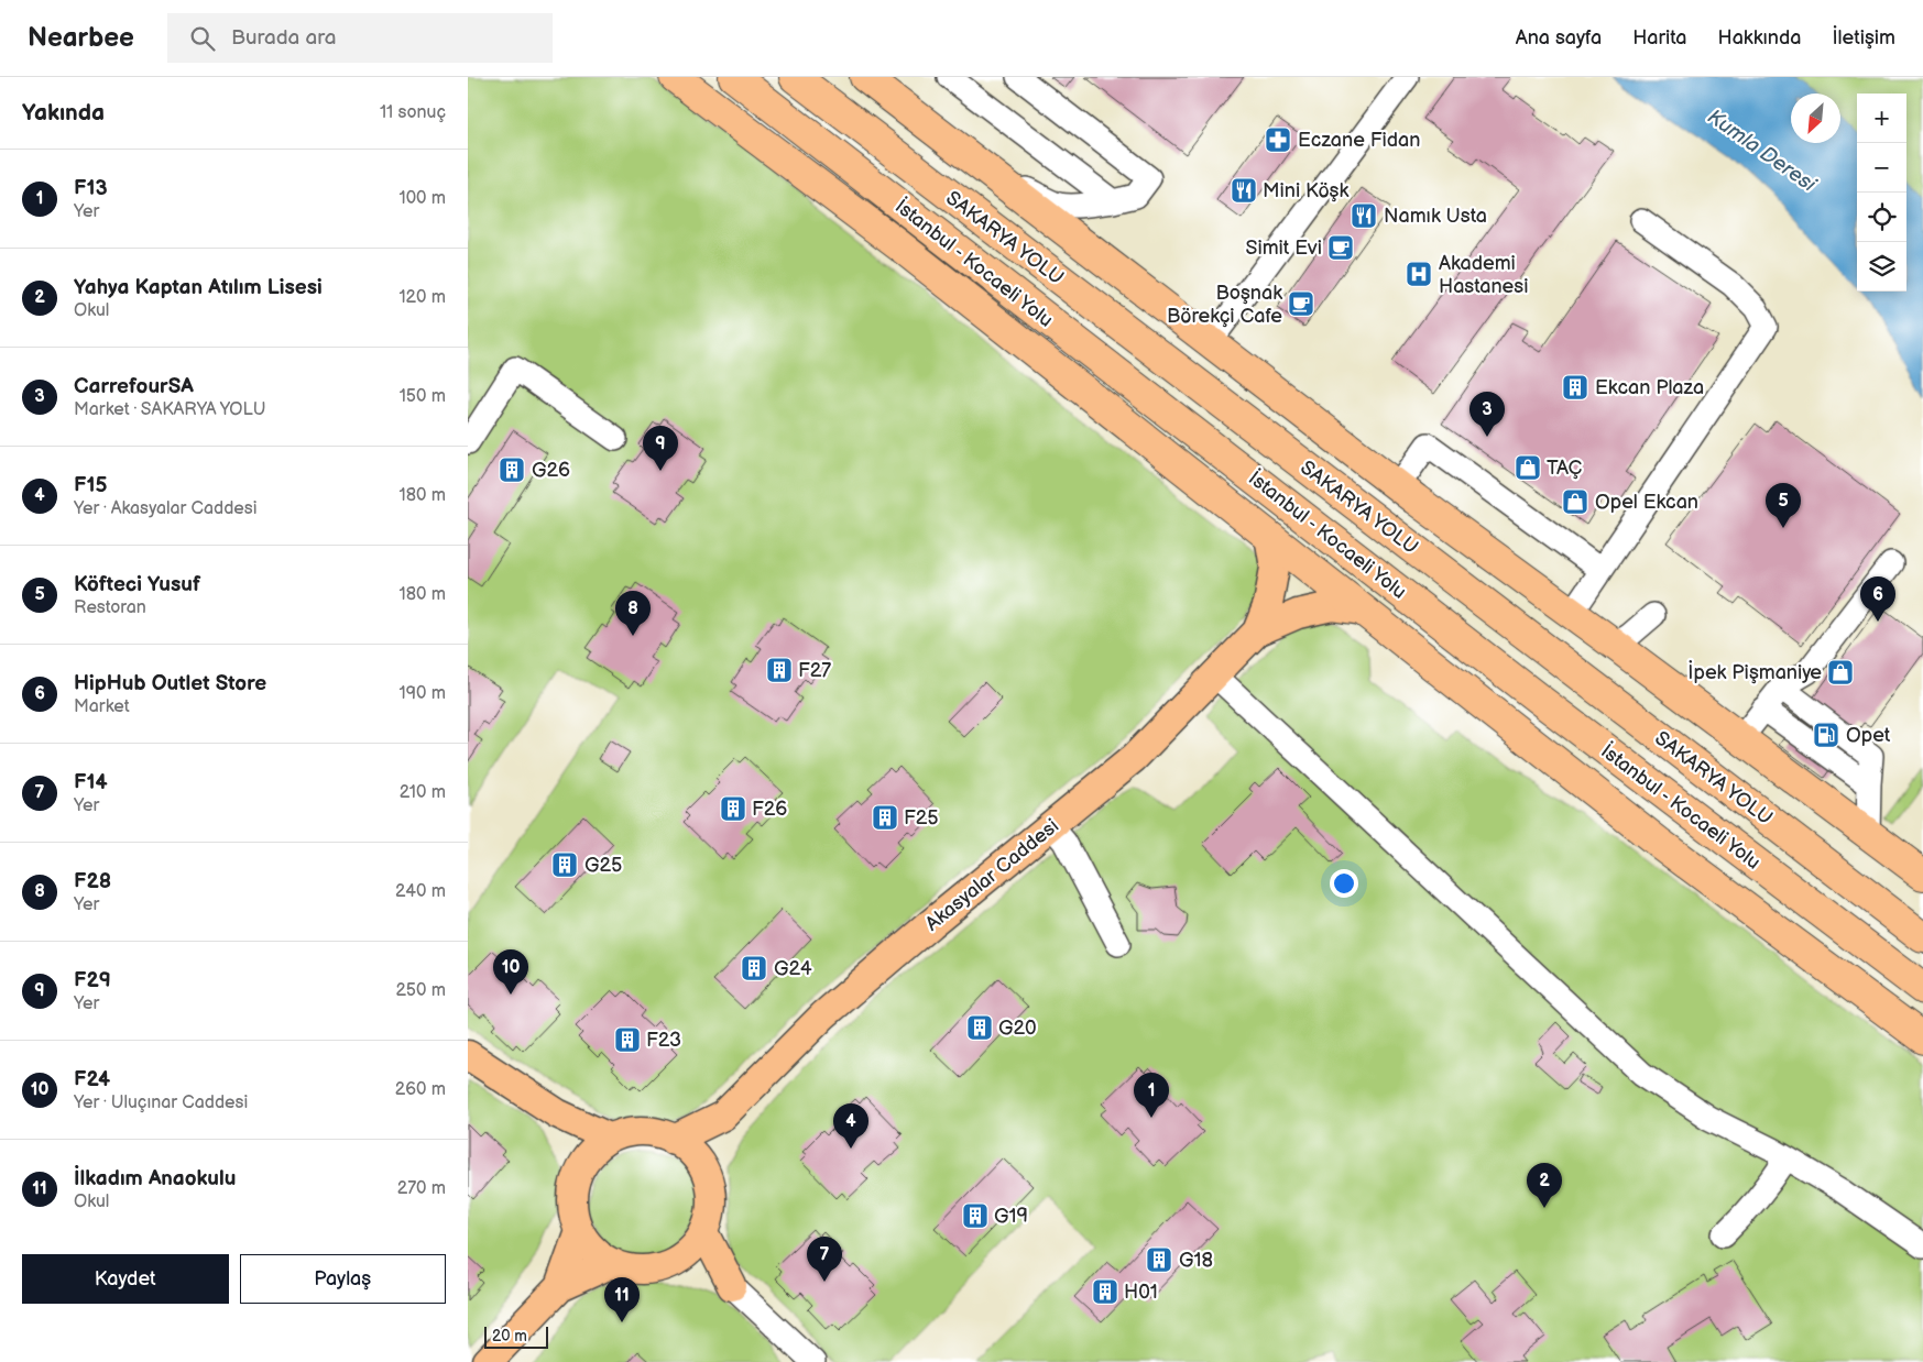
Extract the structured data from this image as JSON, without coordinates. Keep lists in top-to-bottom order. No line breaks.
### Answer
{"streets":{"highway":["SAKARYA YOLU","İstanbul - Kocaeli Yolu"],"main road":["Akasyalar Caddesi"]},"water":["Kumla Deresi"],"places":{"pharmacy":["Eczane Fidan"],"restaurant":["Mini Köşk","Namık Usta"],"cafe":["Simit Evi","Boşnak Börekçi Cafe"],"hospital":["Akademi Hastanesi"],"building":["Ekcan Plaza","G26","F27","F26","F25","G25","G24","G20","F23","G19","G18","H01"],"shop":["TAÇ","Opel Ekcan","İpek Pişmaniye"],"fuel station":["Opet"]},"scale_bar":"20 m","north":"bottom left","page":{"header":"Nearbee","search":"Burada ara","nav":["Ana sayfa","Harita","Hakkında","İletişim"],"heading":["Yakında","11 sonuç"],"map_buttons":["+","−"],"list":[{"mark":"1","name":"F13","note":"Yer","value":"100 m"},{"mark":"2","name":"Yahya Kaptan Atılım Lisesi","note":"Okul","value":"120 m"},{"mark":"3","name":"CarrefourSA","note":"Market · SAKARYA YOLU","value":"150 m"},{"mark":"4","name":"F15","note":"Yer · Akasyalar Caddesi","value":"180 m"},{"mark":"5","name":"Köfteci Yusuf","note":"Restoran","value":"180 m"},{"mark":"6","name":"HipHub Outlet Store","note":"Market","value":"190 m"},{"mark":"7","name":"F14","note":"Yer","value":"210 m"},{"mark":"8","name":"F28","note":"Yer","value":"240 m"},{"mark":"9","name":"F29","note":"Yer","value":"250 m"},{"mark":"10","name":"F24","note":"Yer · Uluçınar Caddesi","value":"260 m"},{"mark":"11","name":"İlkadım Anaokulu","note":"Okul","value":"270 m"}],"pins":["3","9","5","6","8","10","1","4","2","7","11"],"buttons":["Kaydet","Paylaş"],"scale":"20 m"}}
